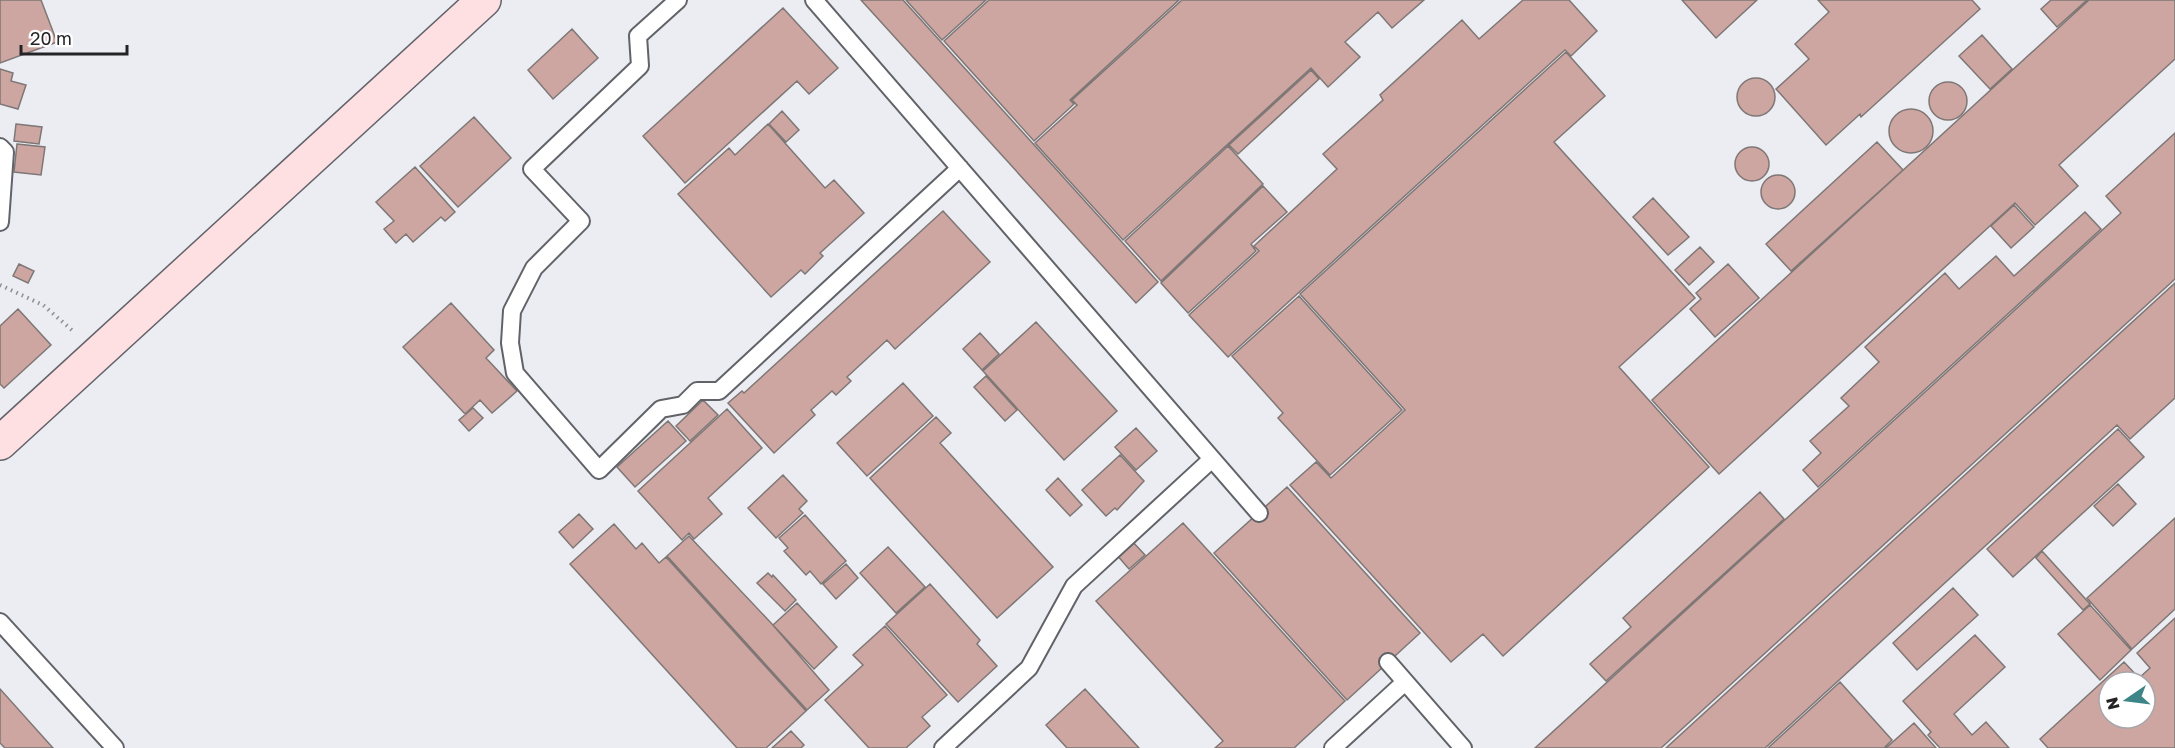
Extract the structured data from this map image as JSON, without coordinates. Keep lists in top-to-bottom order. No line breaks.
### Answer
{"scale_bar":"20 m","north":"left"}
